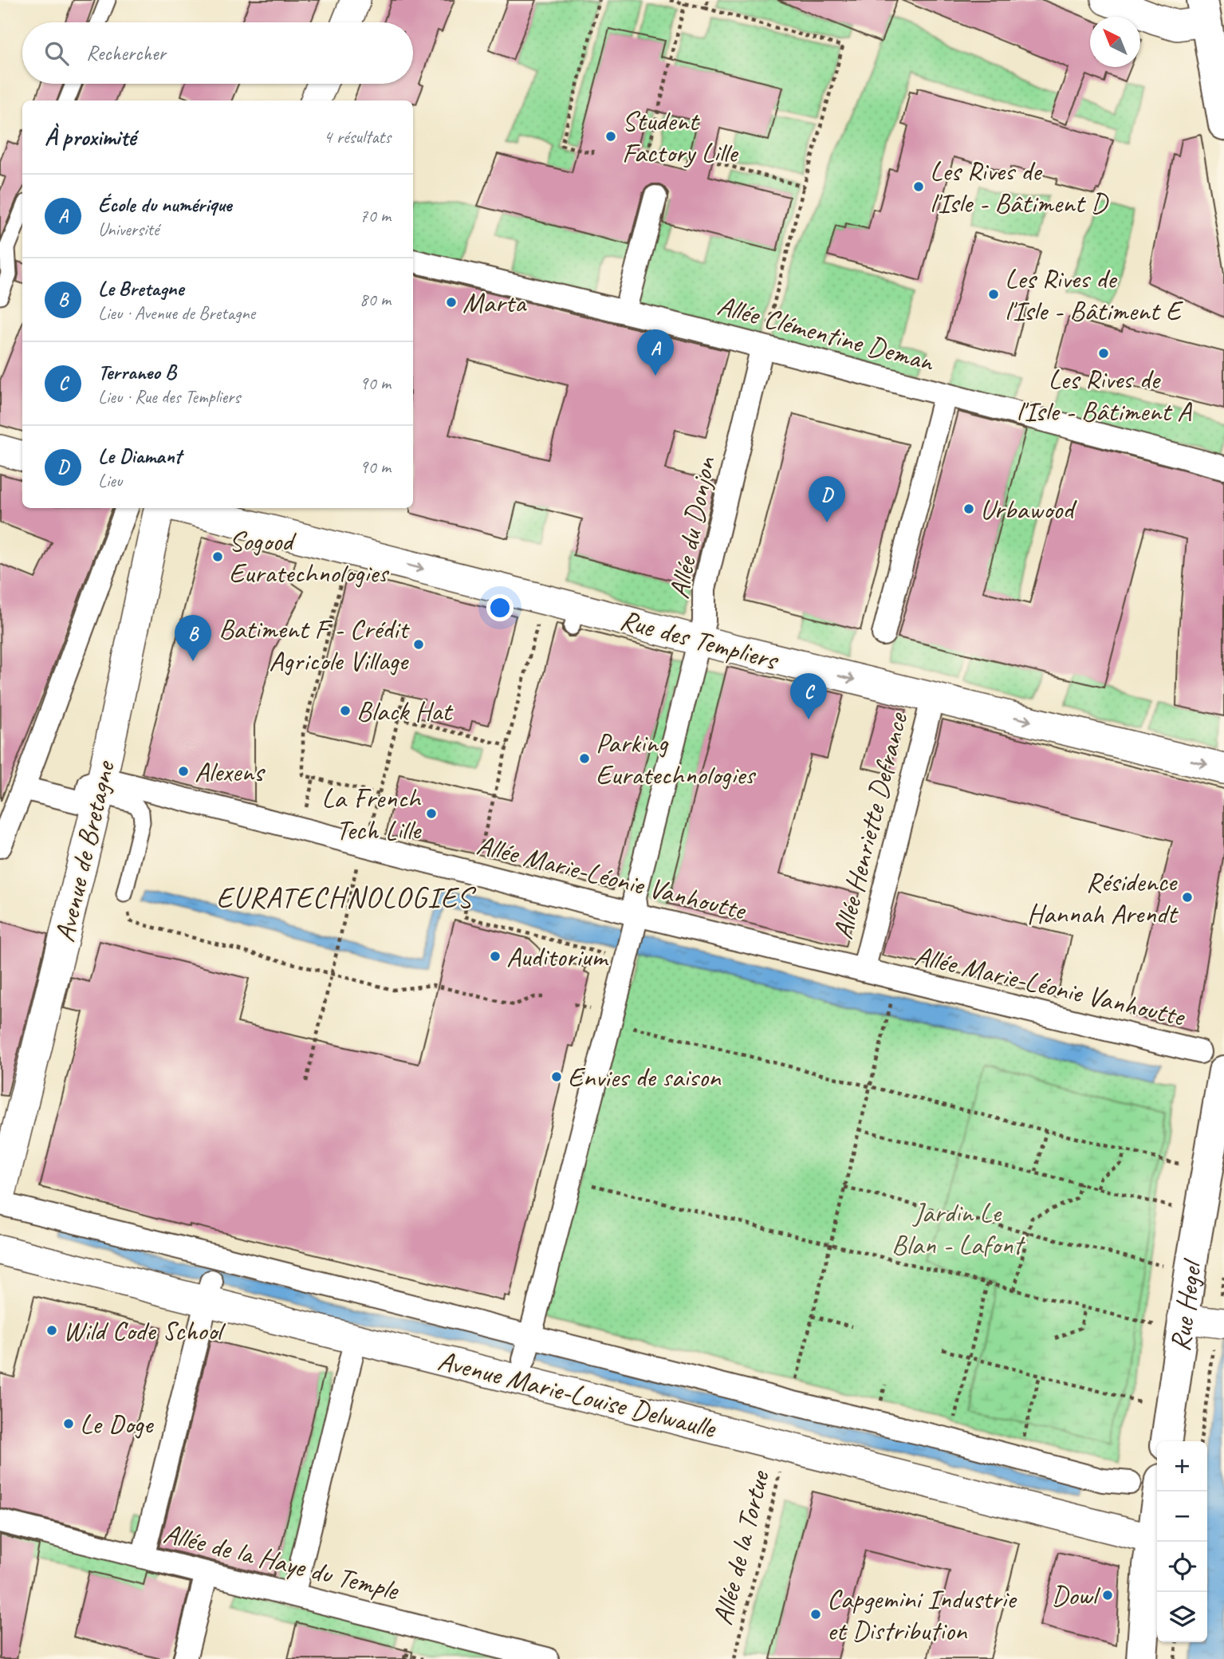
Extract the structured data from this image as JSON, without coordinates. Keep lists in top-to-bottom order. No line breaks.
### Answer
{"streets":{"street":["Allée Clémentine Deman","Allée du Donjon","Rue des Templiers","Allée Henriette Defrance","Avenue de Bretagne","Allée Marie-Léonie Vanhoutte","Rue Hegel","Avenue Marie-Louise Delwaulle","Allée de la Haye du Temple"],"path":["Allée de la Tortue"]},"crossings":[["Allée Clémentine Deman","Allée du Donjon"],["Allée du Donjon","Rue des Templiers"],["Allée du Donjon","Allée Marie-Léonie Vanhoutte"],["Allée du Donjon","Avenue Marie-Louise Delwaulle"],["Rue des Templiers","Allée Henriette Defrance"],["Allée Henriette Defrance","Allée Marie-Léonie Vanhoutte"],["Avenue de Bretagne","Allée Marie-Léonie Vanhoutte"],["Avenue Marie-Louise Delwaulle","Allée de la Tortue"]],"one_way":["Rue des Templiers"],"districts":["EURATECHNOLOGIES"],"parks":["Jardin Le Blan - Lafont"],"places":["Student Factory Lille","Les Rives de l'Isle - Bâtiment D","Les Rives de l'Isle - Bâtiment E","Marta","Les Rives de l'Isle - Bâtiment A","Urbawood","Sogood Euratechnologies","Batiment F - Crédit Agricole Village","Black Hat","Parking Euratechnologies","Alexens","La French Tech Lille","Résidence Hannah Arendt","Auditorium","Envies de saison","Wild Code School","Le Doge","Dowl","Capgemini Industrie et Distribution"],"north":"top left","page":{"search":"Rechercher","heading":["À proximité","4 résultats"],"list":[{"mark":"A","name":"École du numérique","note":"Université","value":"70 m"},{"mark":"B","name":"Le Bretagne","note":"Lieu · Avenue de Bretagne","value":"80 m"},{"mark":"C","name":"Terraneo B","note":"Lieu · Rue des Templiers","value":"90 m"},{"mark":"D","name":"Le Diamant","note":"Lieu","value":"90 m"}],"pins":["A","D","B","C"],"map_buttons":["+","−"]}}
